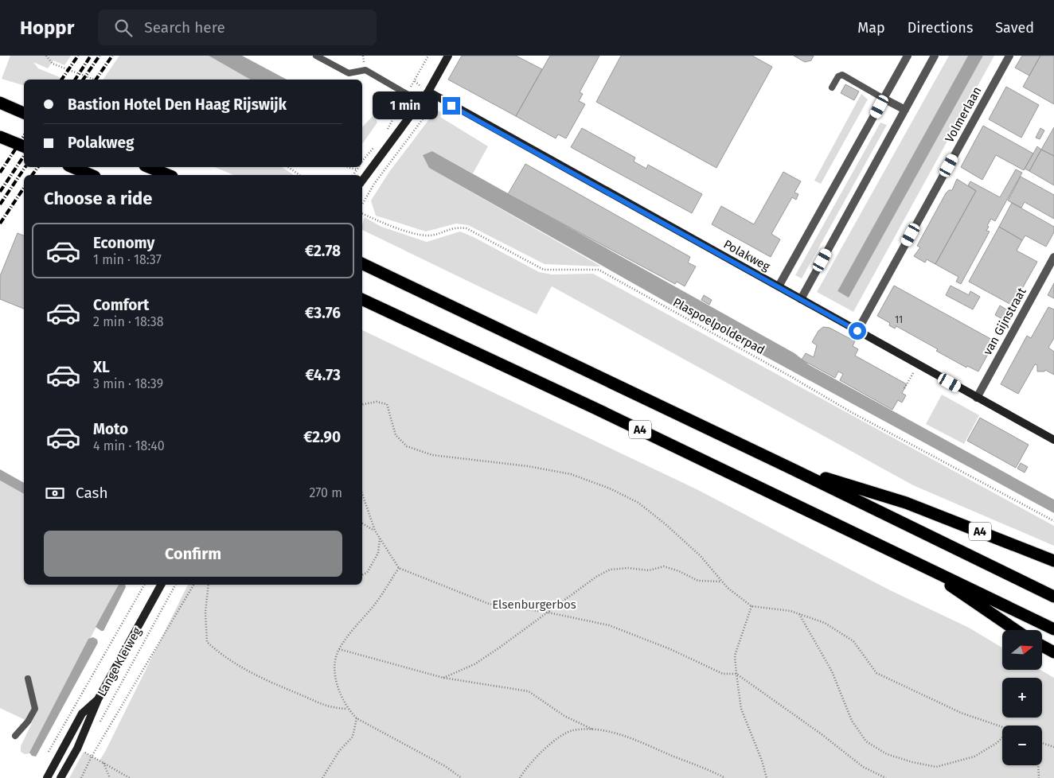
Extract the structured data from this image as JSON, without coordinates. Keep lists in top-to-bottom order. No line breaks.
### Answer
{"streets":{"highway":["A4"],"street":["Volmerlaan","Polakweg","van Gijnstraat","Lange Kleiweg"],"path":["Plaspoelpolderpad"]},"crossings":[["Volmerlaan","Polakweg"],["Polakweg","van Gijnstraat"]],"parks":["Elsenburgerbos"],"house_numbers":["11"],"north":"right","page":{"header":"Hoppr","search":"Search here","nav":["Map","Directions","Saved"],"banner":["Bastion Hotel Den Haag Rijswijk","Polakweg"],"bubble":"1 min","heading":"Choose a ride","list":[{"name":"Economy","note":"1 min · 18:37","value":"€2.78"},{"name":"Comfort","note":"2 min · 18:38","value":"€3.76"},{"name":"XL","note":"3 min · 18:39","value":"€4.73"},{"name":"Moto","note":"4 min · 18:40","value":"€2.90"}],"pay":["Cash","270 m"],"buttons":"Confirm","map_buttons":["+","−"]}}
